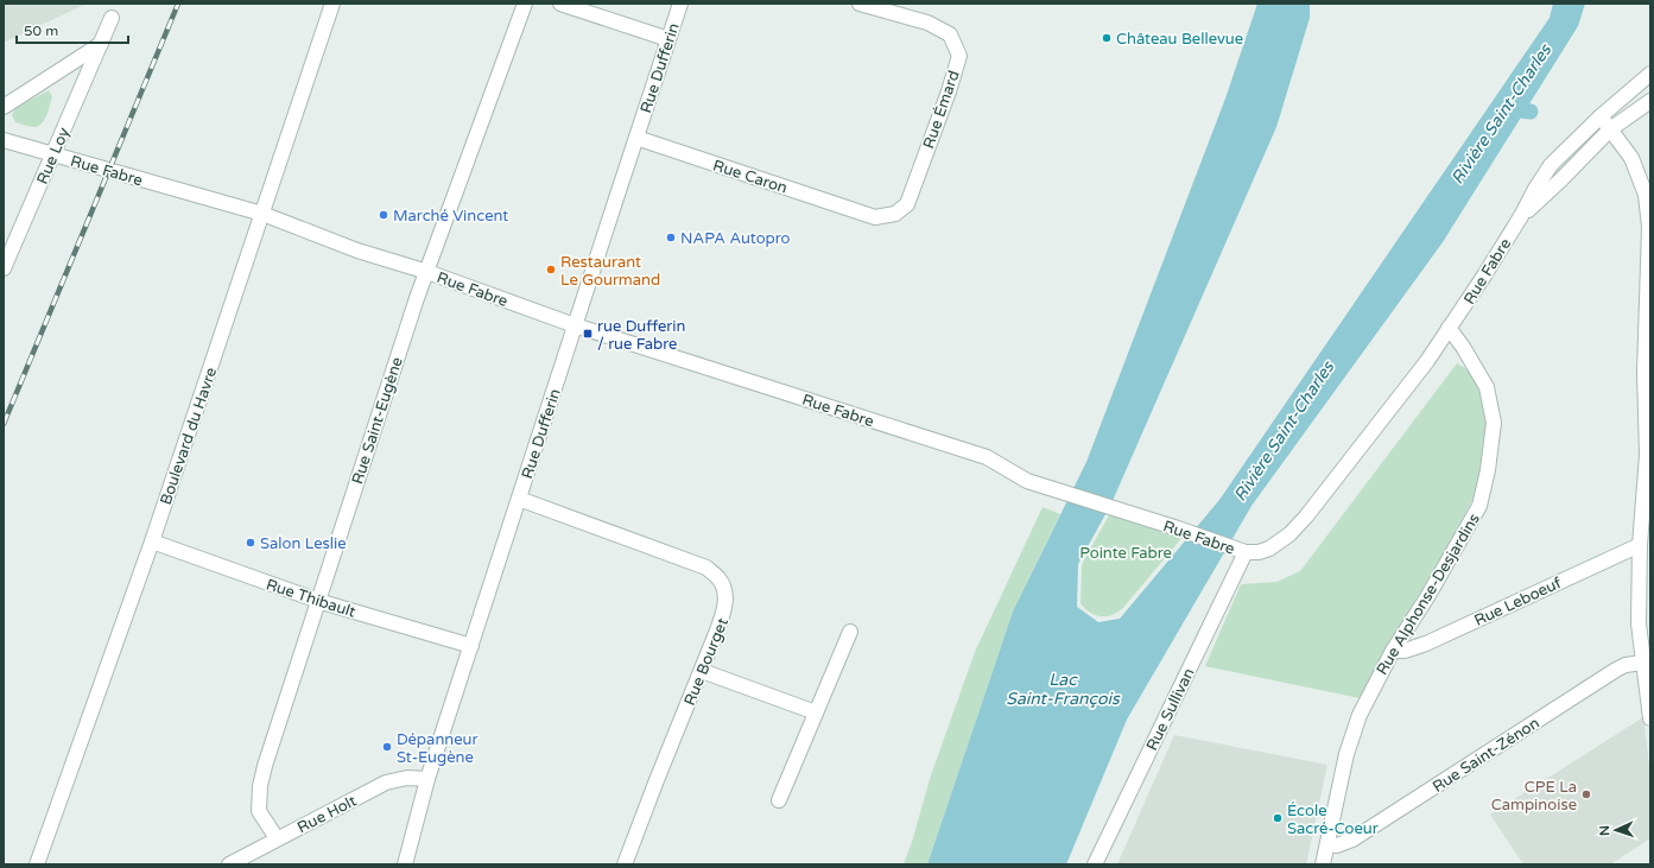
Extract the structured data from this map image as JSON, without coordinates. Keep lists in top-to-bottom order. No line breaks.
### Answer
{"streets":{"street":["Rue Dufferin","Rue Émard","Rue Loy","Rue Fabre","Rue Caron","Rue Saint-Eugène","Boulevard du Havre","Rue Alphonse-Desjardins","Rue Thibault","Rue Leboeuf","Rue Bourget","Rue Sullivan","Rue Saint-Zénon","Rue Holt"]},"crossings":[["Rue Dufferin","Rue Fabre"],["Rue Dufferin","Rue Caron"],["Rue Dufferin","Rue Thibault"],["Rue Dufferin","Rue Bourget"],["Rue Dufferin","Rue Holt"],["Rue Émard","Rue Caron"],["Rue Loy","Rue Fabre"],["Rue Fabre","Rue Saint-Eugène"],["Rue Fabre","Boulevard du Havre"],["Rue Fabre","Rue Alphonse-Desjardins"],["Rue Fabre","Rue Sullivan"],["Rue Saint-Eugène","Rue Thibault"],["Rue Saint-Eugène","Rue Holt"],["Boulevard du Havre","Rue Thibault"],["Rue Alphonse-Desjardins","Rue Leboeuf"],["Rue Alphonse-Desjardins","Rue Saint-Zénon"]],"water":["Rivière Saint-Charles","Lac Saint-François"],"parks":["Pointe Fabre"],"places":{"other":["Château Bellevue","Marché Vincent","NAPA Autopro","Restaurant Le Gourmand","Salon Leslie","Dépanneur St-Eugène","CPE La Campinoise","École Sacré-Coeur"],"transit":["rue Dufferin / rue Fabre"]},"scale_bar":"50 m","north":"left"}
